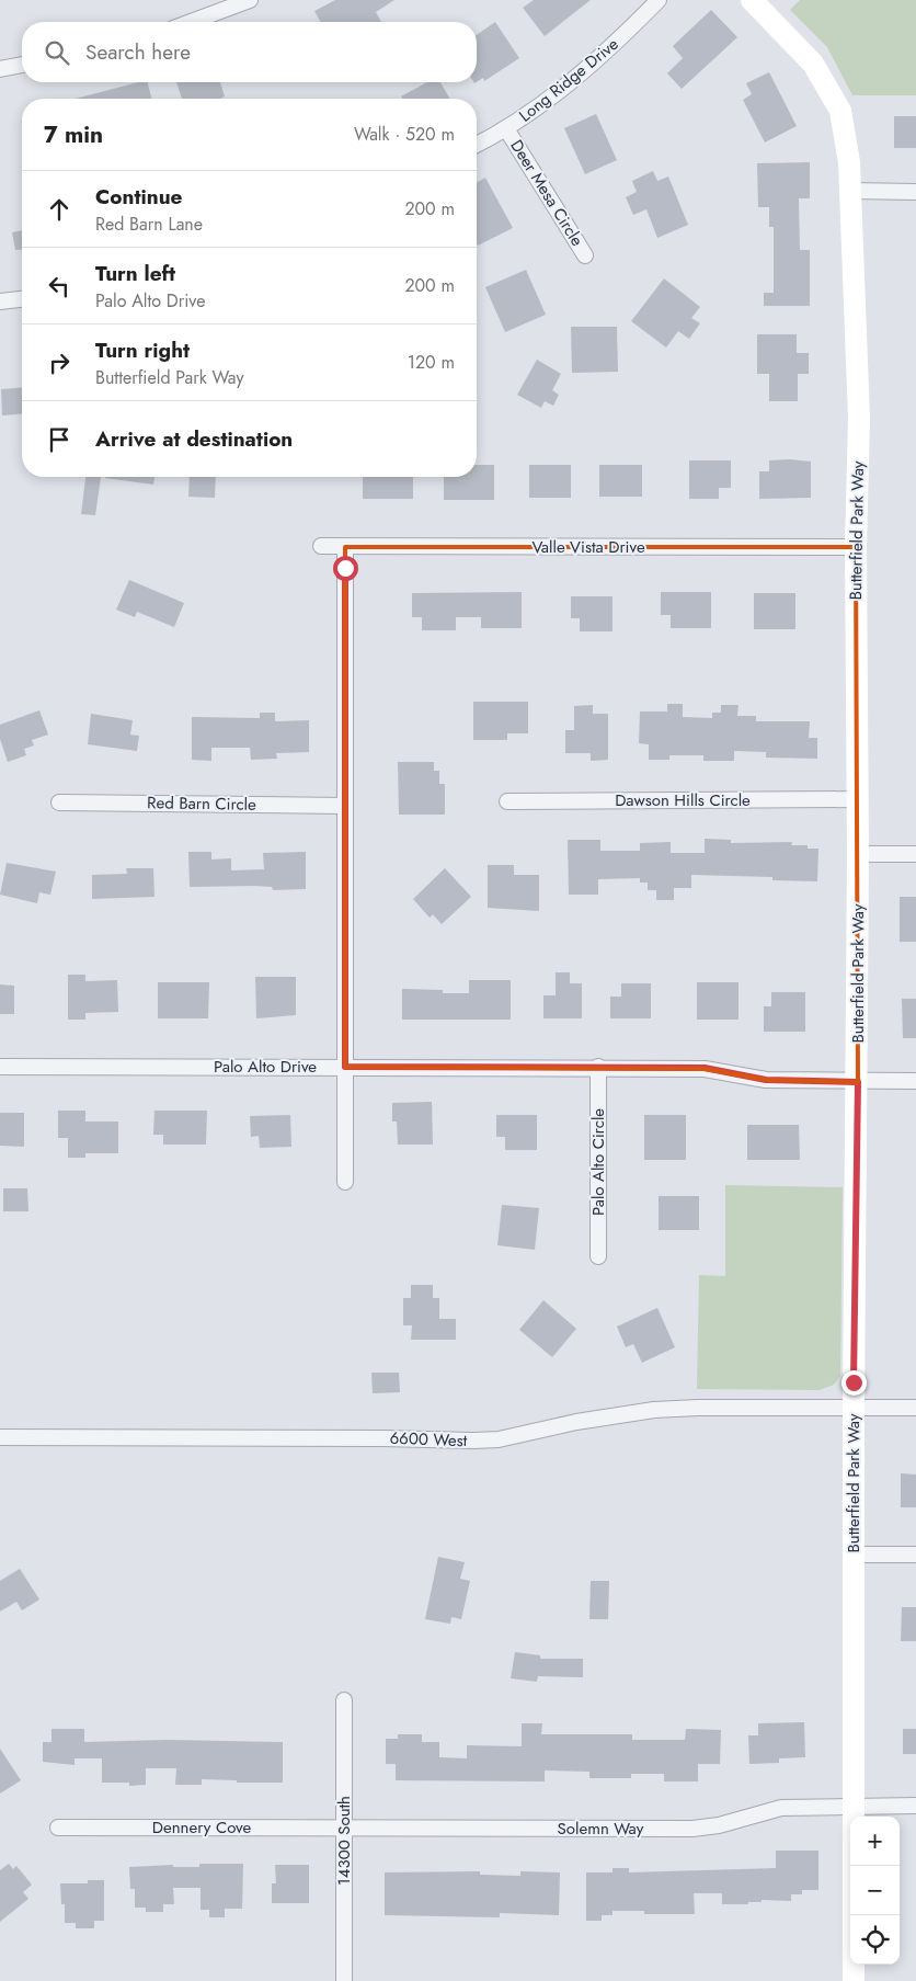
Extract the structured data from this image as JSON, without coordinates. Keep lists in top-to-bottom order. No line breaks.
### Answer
{"streets":{"street":["Long Ridge Drive","Deer Mesa Circle","Butterfield Park Way","Valle Vista Drive","Dawson Hills Circle","Red Barn Circle","Palo Alto Drive","Palo Alto Circle","6600 West","Dennery Cove","Solemn Way","14300 South"]},"crossings":[["Long Ridge Drive","Deer Mesa Circle"],["Butterfield Park Way","Valle Vista Drive"],["Butterfield Park Way","Dawson Hills Circle"],["Butterfield Park Way","Palo Alto Drive"],["Butterfield Park Way","6600 West"],["Butterfield Park Way","Solemn Way"],["Palo Alto Drive","Palo Alto Circle"],["Dennery Cove","Solemn Way"],["Dennery Cove","14300 South"],["Solemn Way","14300 South"]],"page":{"search":"Search here","heading":["7 min","Walk · 520 m"],"list":[["Continue","Red Barn Lane","200 m"],["Turn left","Palo Alto Drive","200 m"],["Turn right","Butterfield Park Way","120 m"],"Arrive at destination"],"map_buttons":["+","−"]}}
